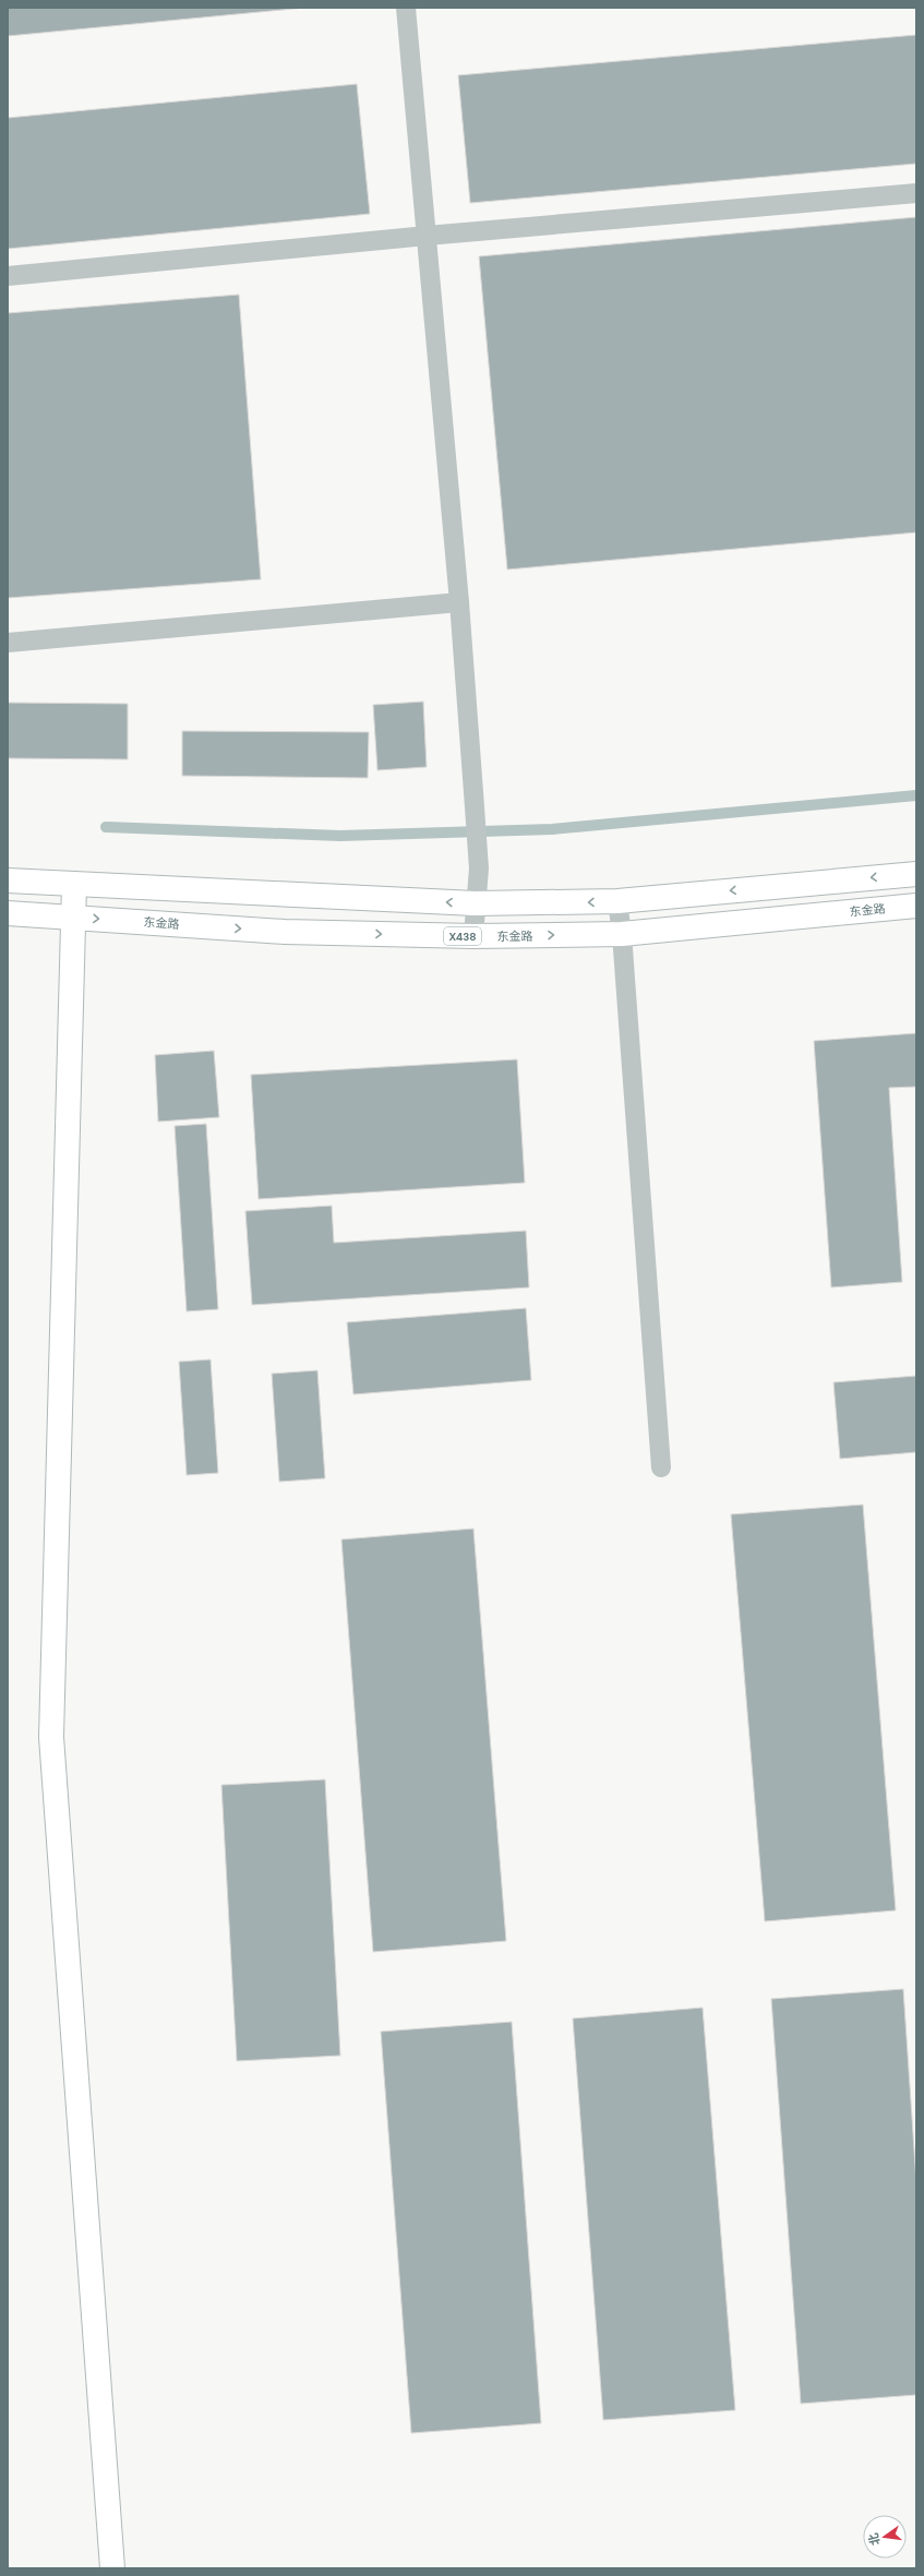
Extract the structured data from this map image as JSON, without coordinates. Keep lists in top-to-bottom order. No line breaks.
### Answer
{"streets":{"main road":["东金路","X438"]},"north":"left"}
